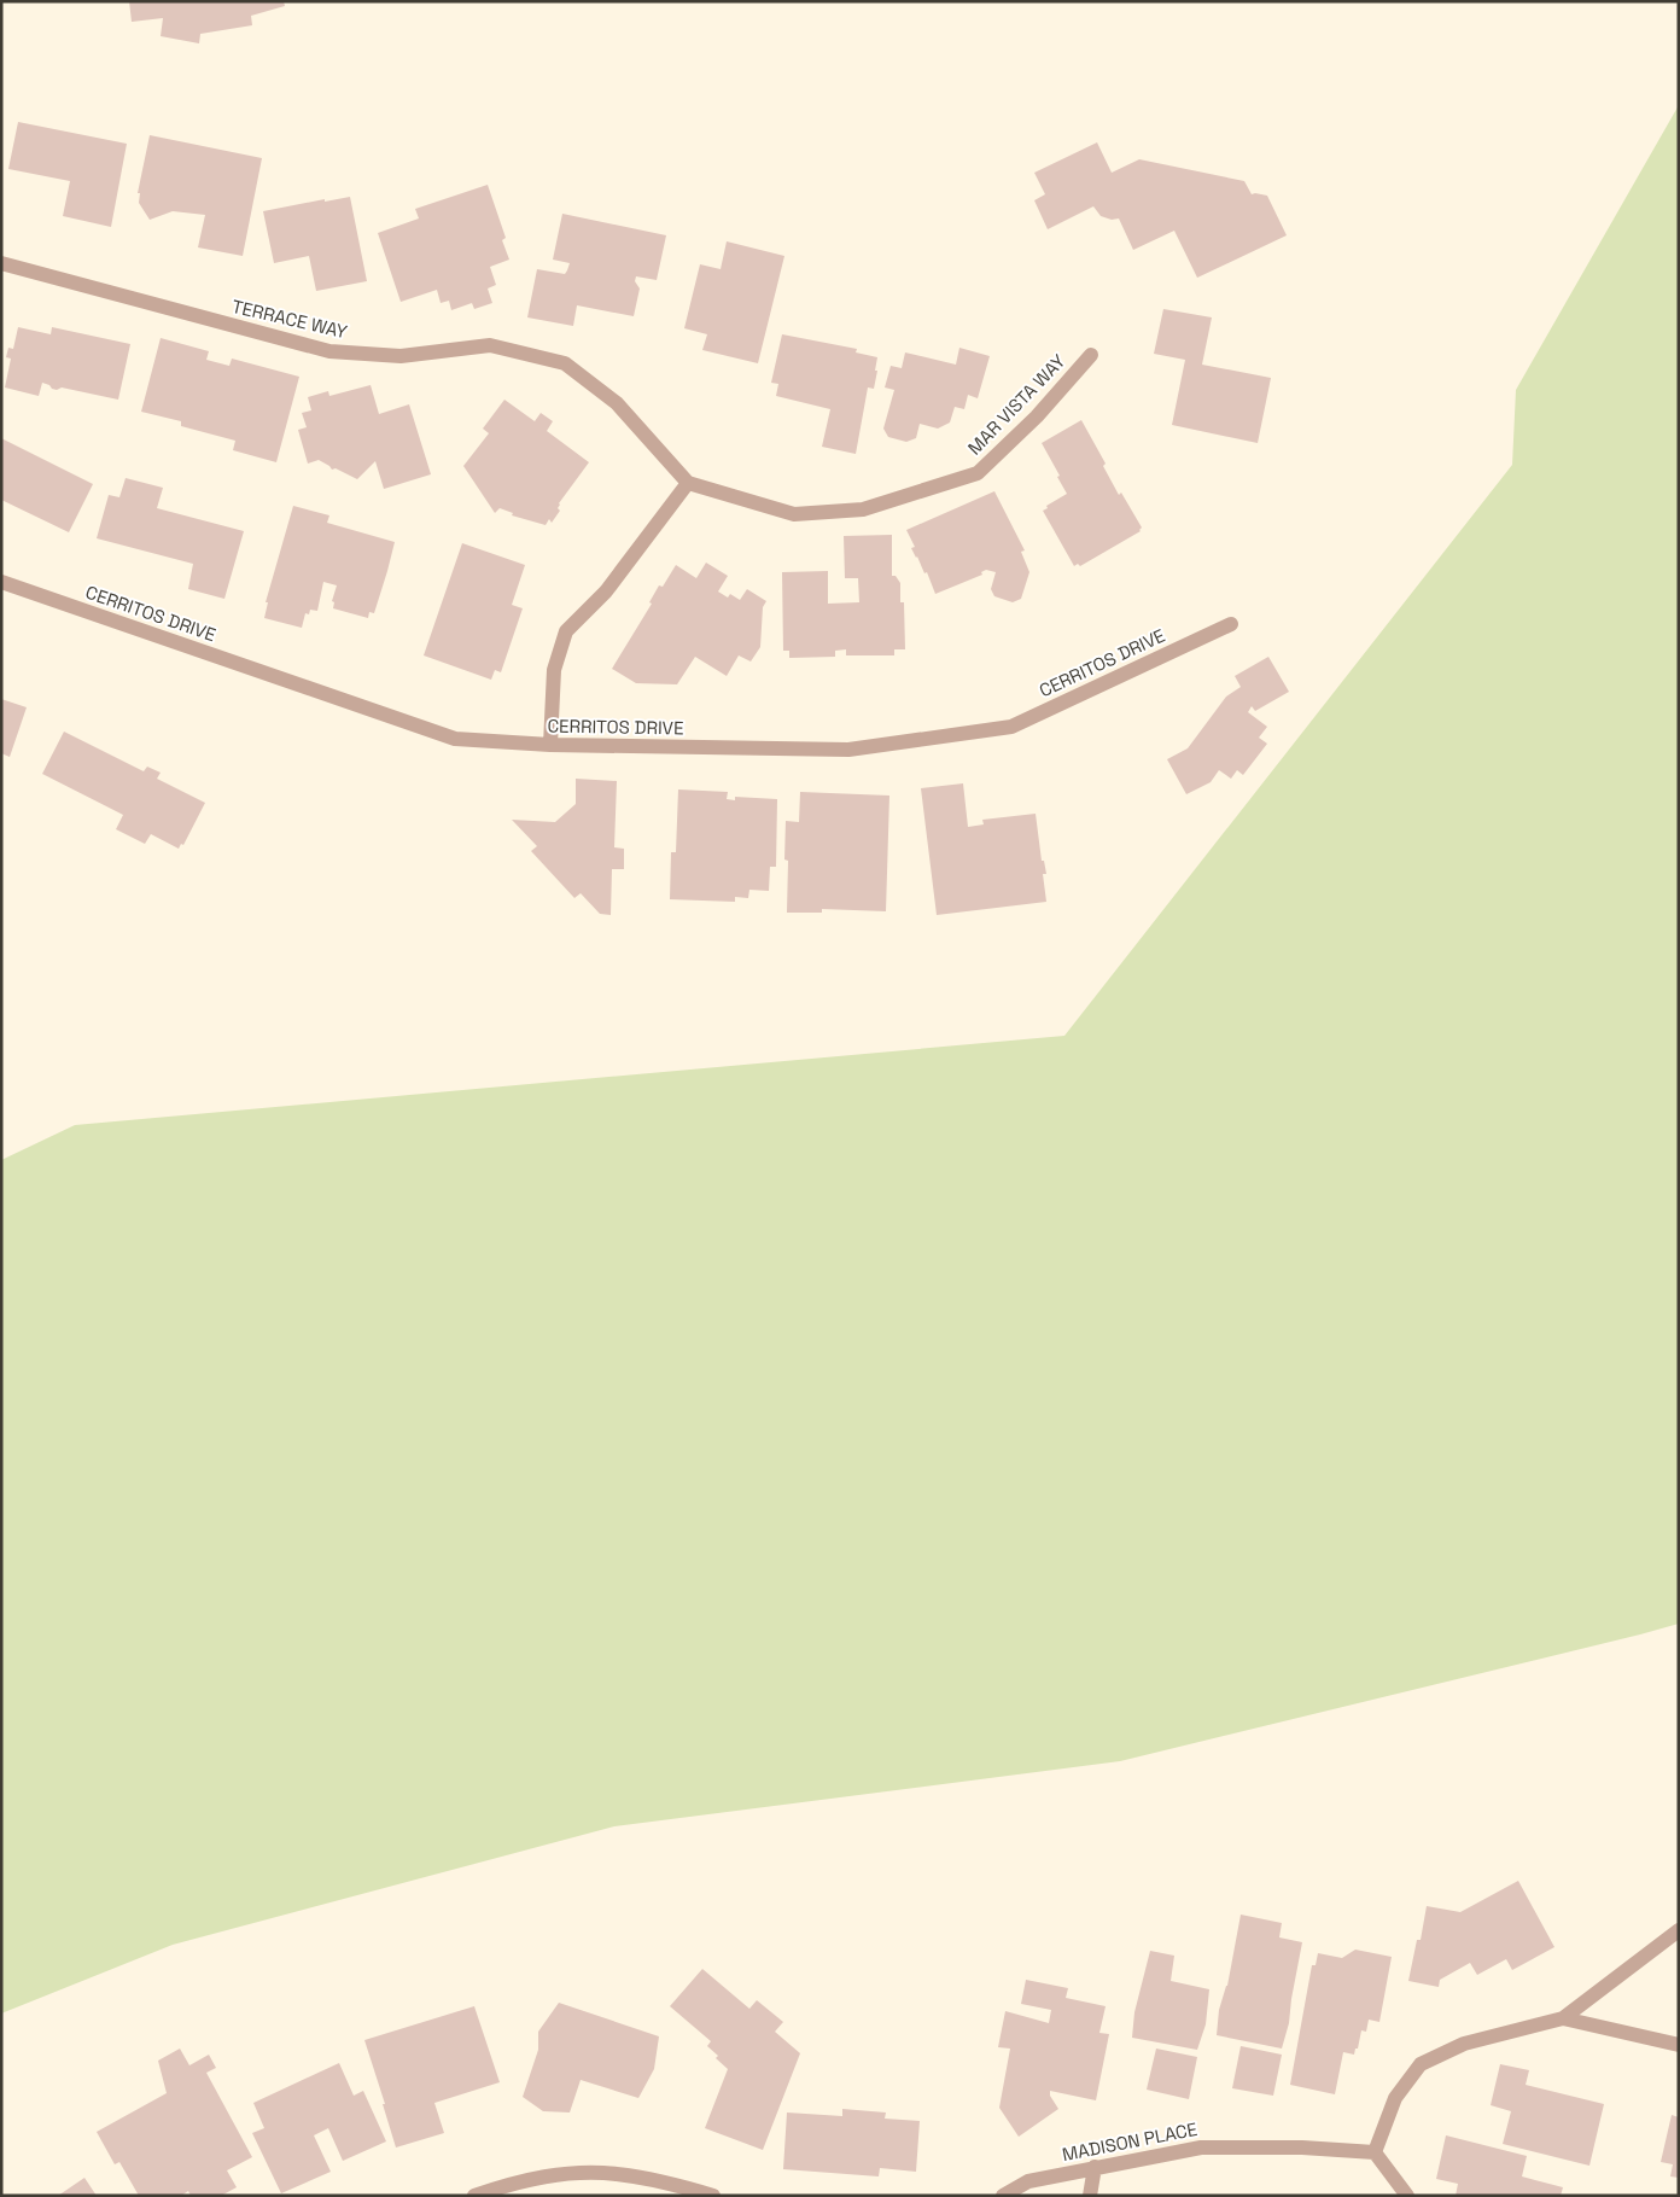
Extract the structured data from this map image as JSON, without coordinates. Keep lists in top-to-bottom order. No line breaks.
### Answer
{"streets":{"street":["TERRACE WAY","MAR VISTA WAY","CERRITOS DRIVE","MADISON PLACE"]},"crossings":[["TERRACE WAY","MAR VISTA WAY"]]}
